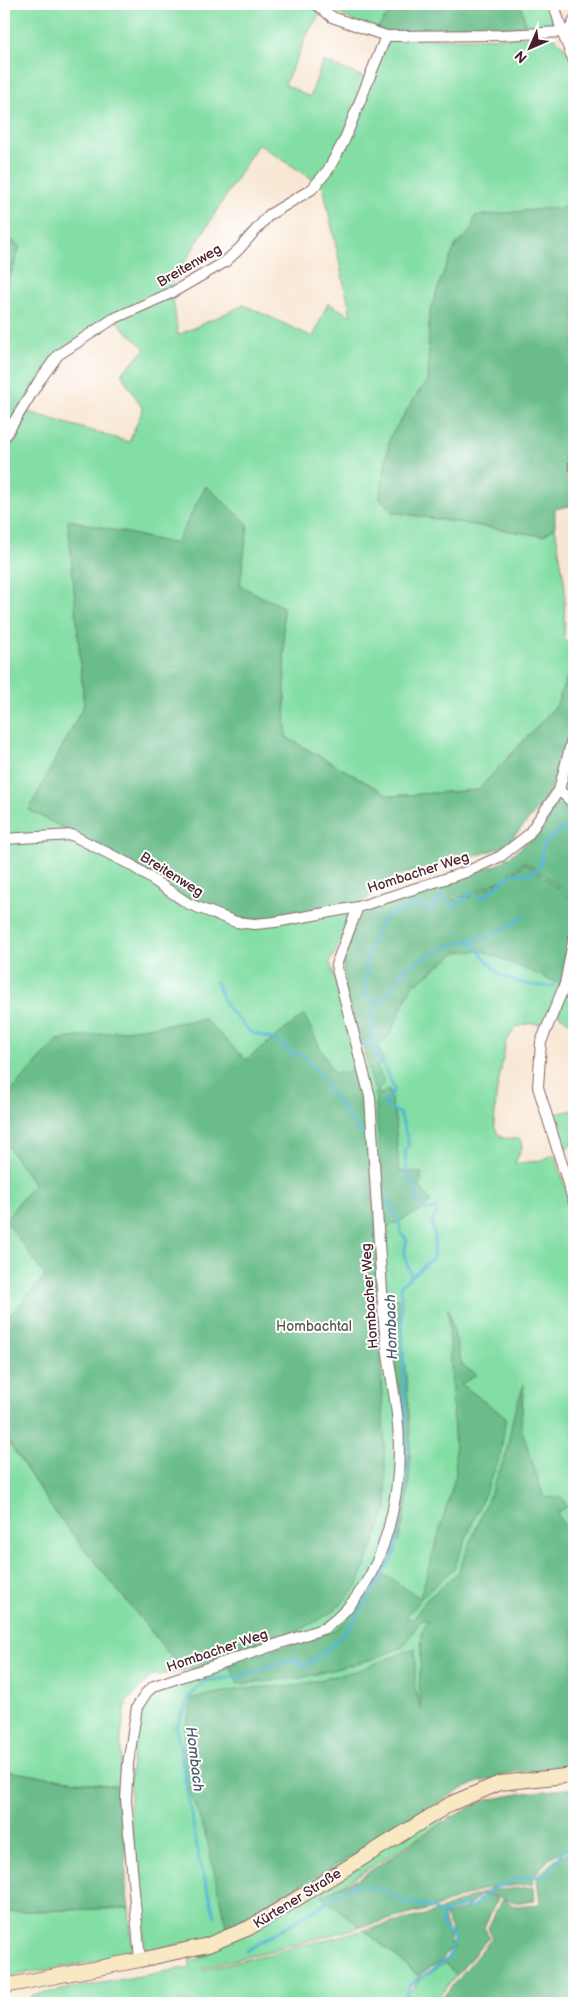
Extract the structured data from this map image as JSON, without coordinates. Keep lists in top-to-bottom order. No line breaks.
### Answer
{"streets":{"main road":["Kürtener Straße"],"street":["Breitenweg","Hombacher Weg"]},"crossings":[["Breitenweg","Hombacher Weg"],["Hombacher Weg","Kürtener Straße"]],"water":["Hombach"],"parks":["Hombachtal"],"north":"bottom left"}
